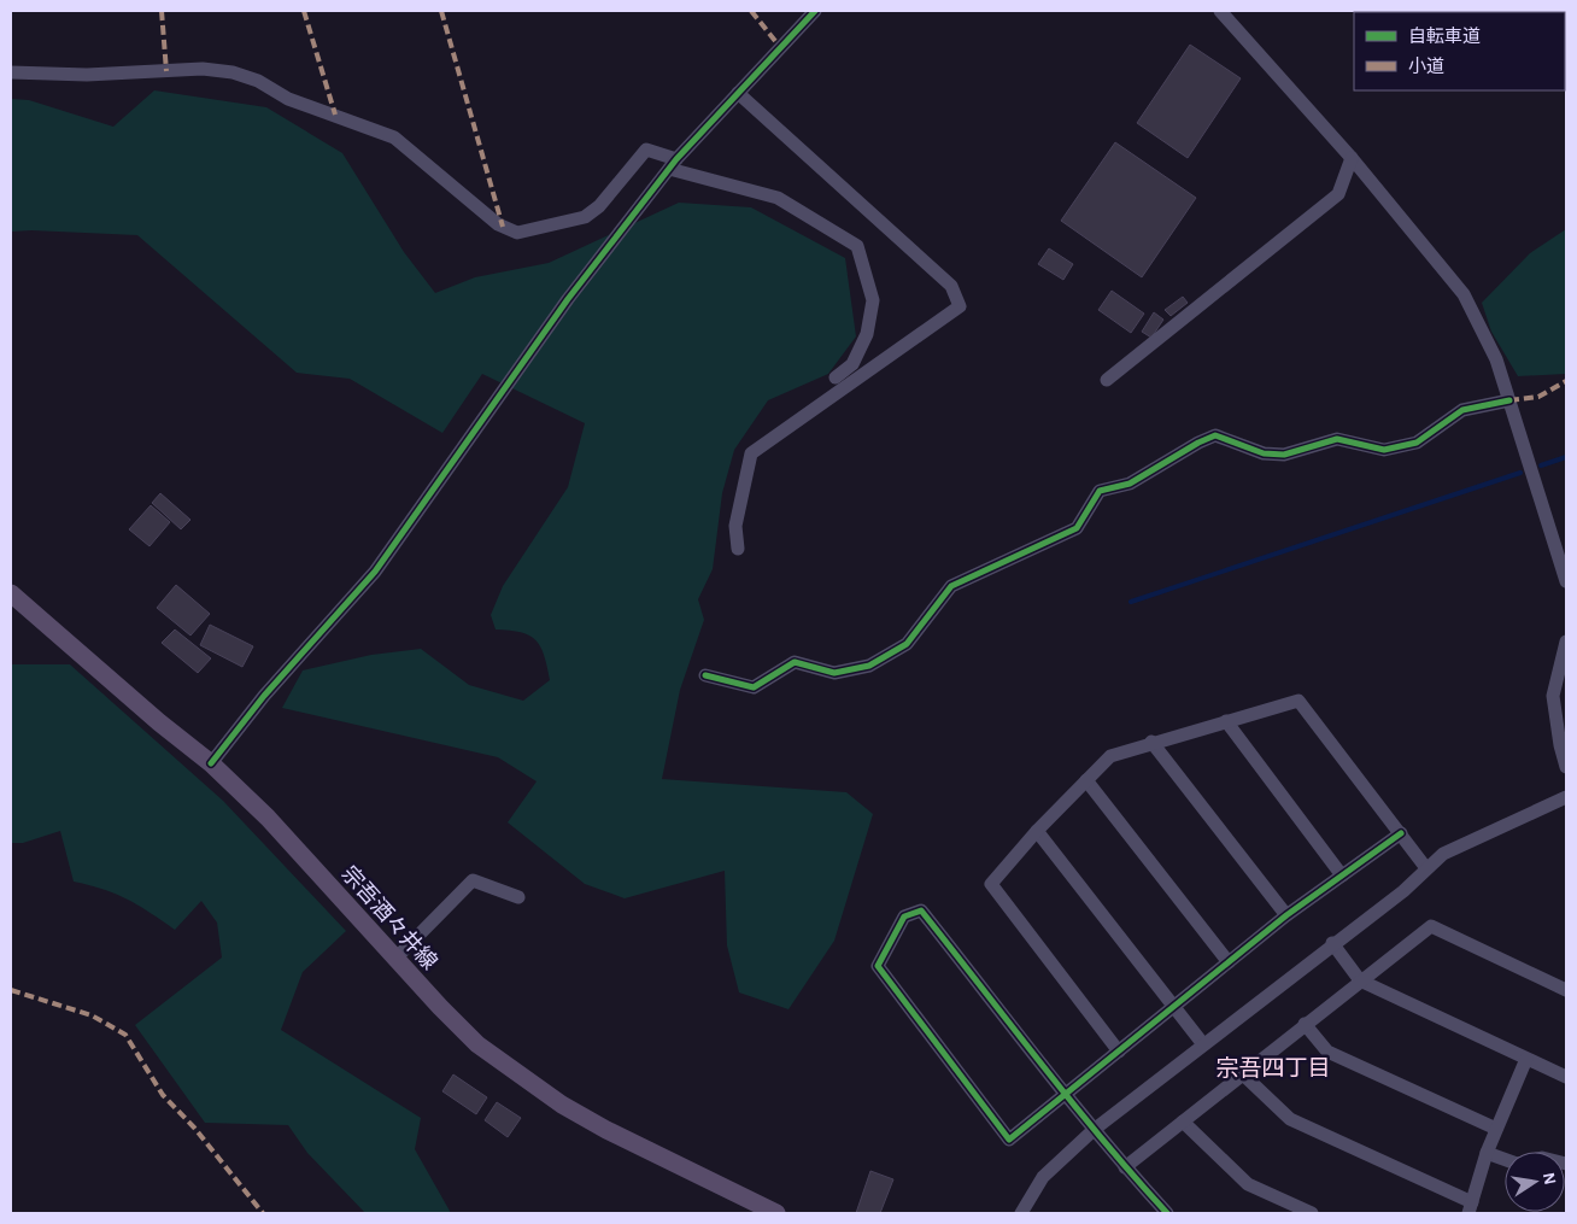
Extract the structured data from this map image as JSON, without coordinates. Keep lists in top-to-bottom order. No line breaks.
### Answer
{"streets":{"main road":["宗吾酒々井線"]},"districts":["宗吾四丁目"],"legend":["自転車道","小道"],"north":"right"}
